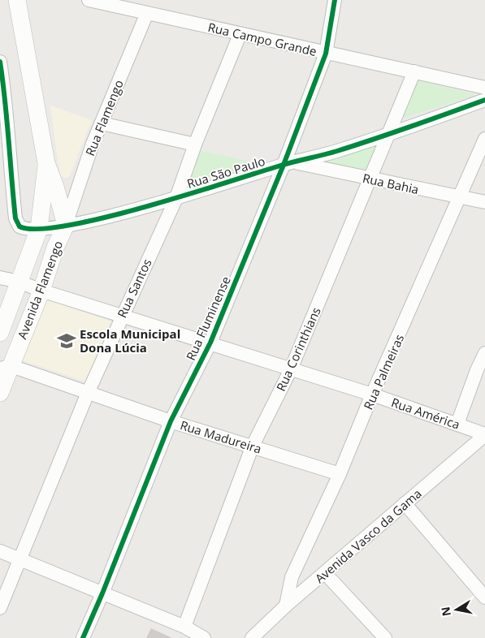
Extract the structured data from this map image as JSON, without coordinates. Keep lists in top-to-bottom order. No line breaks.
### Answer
{"streets":{"street":["Rua Campo Grande","Rua Flamengo","Rua São Paulo","Rua Bahia","Rua Santos","Avenida Flamengo","Rua Fluminense","Rua Corinthians","Rua Palmeiras","Rua América","Rua Madureira","Avenida Vasco da Gama"]},"crossings":[["Rua Campo Grande","Rua Flamengo"],["Rua Campo Grande","Rua Santos"],["Rua Campo Grande","Rua Fluminense"],["Rua Campo Grande","Rua Corinthians"],["Rua Flamengo","Rua São Paulo"],["Rua Flamengo","Avenida Flamengo"],["Rua São Paulo","Rua Bahia"],["Rua São Paulo","Rua Santos"],["Rua São Paulo","Avenida Flamengo"],["Rua São Paulo","Rua Fluminense"],["Rua São Paulo","Rua Corinthians"],["Rua Bahia","Rua Corinthians"],["Rua Bahia","Rua Palmeiras"],["Rua Santos","Rua América"],["Rua Santos","Rua Madureira"],["Avenida Flamengo","Rua América"],["Avenida Flamengo","Rua Madureira"],["Rua Fluminense","Rua América"],["Rua Fluminense","Rua Madureira"],["Rua Corinthians","Rua América"],["Rua Corinthians","Rua Madureira"],["Rua Palmeiras","Rua América"],["Rua Palmeiras","Rua Madureira"],["Rua Palmeiras","Avenida Vasco da Gama"],["Rua América","Avenida Vasco da Gama"]],"places":{"school or university":["Escola Municipal Dona Lúcia"]},"north":"left"}
